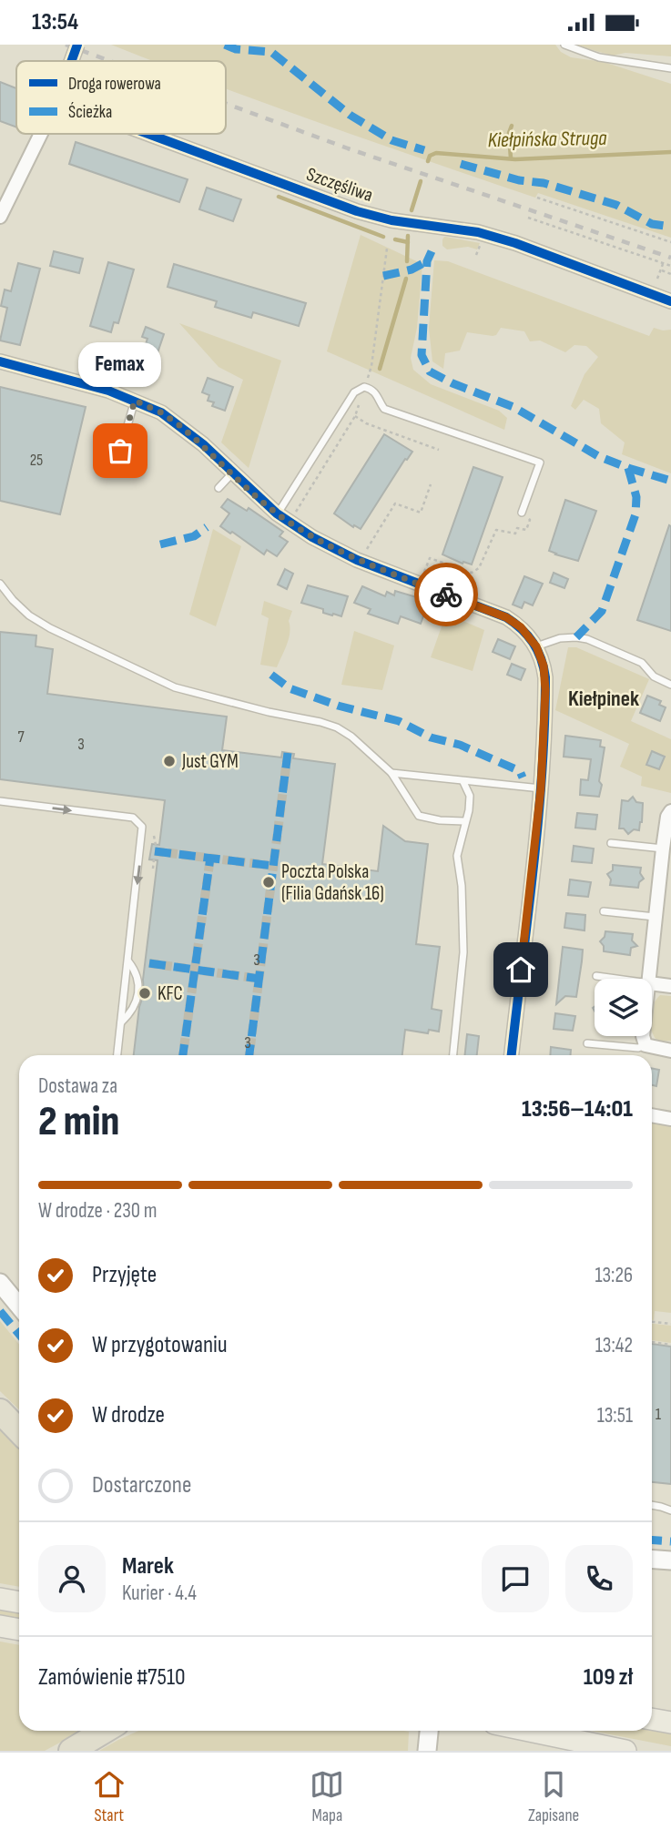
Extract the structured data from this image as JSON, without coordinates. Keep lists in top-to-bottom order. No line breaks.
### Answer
{"streets":{"street":["Szczęśliwa"]},"districts":["Kiełpinek"],"water":["Kiełpińska Struga"],"places":["Femax","Just GYM","Poczta Polska (Filia Gdańsk 16)","KFC"],"house_numbers":["25","7","3","3","3","1"],"legend":["Droga rowerowa","Ścieżka"],"page":{"status":"13:54","bubble":"Femax","heading":["2 min","Dostawa za","13:56–14:01"],"panel":["Marek","Kurier · 4.4","Zamówienie #7510","109 zł"],"bar":"W drodze · 230 m","list":[["Przyjęte","13:26"],["W przygotowaniu","13:42"],["W drodze","13:51"],"Dostarczone"],"tabs":["Start","Mapa","Zapisane"]}}
